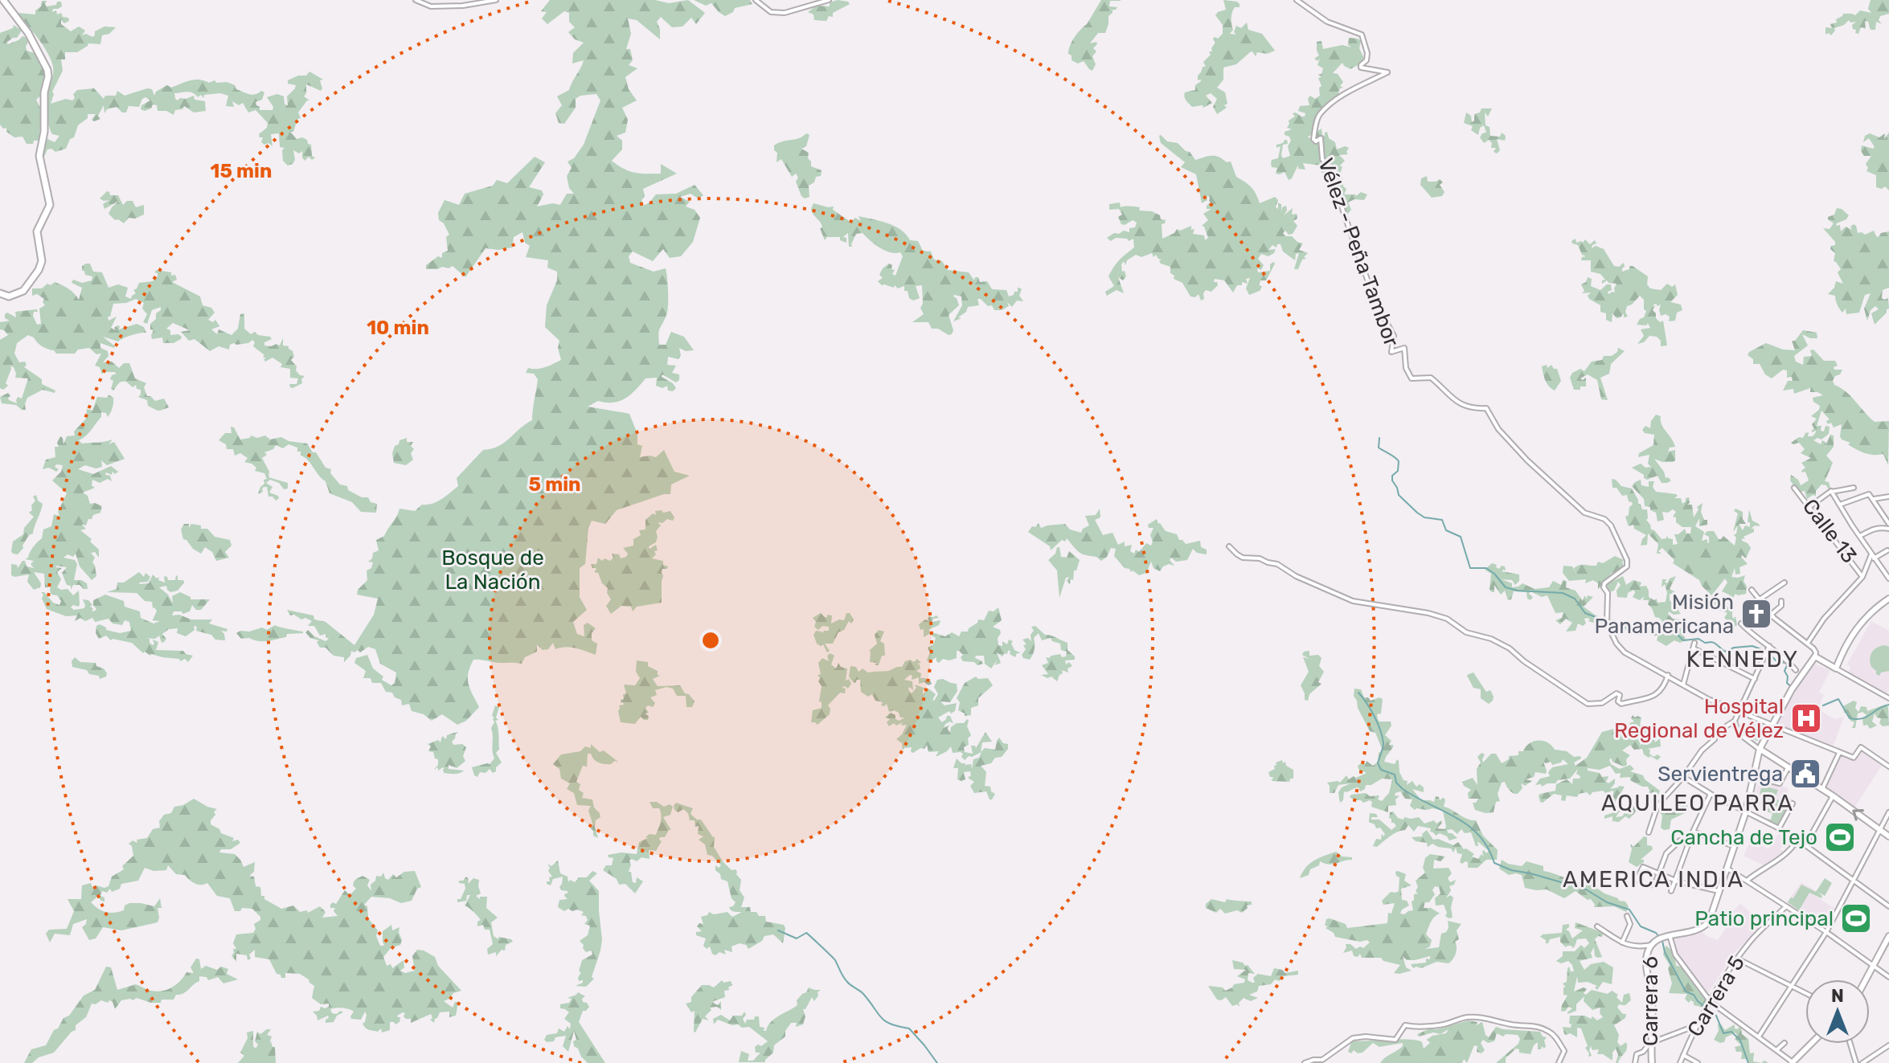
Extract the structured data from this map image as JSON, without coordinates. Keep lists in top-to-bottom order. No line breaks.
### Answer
{"streets":{"main road":["Carrera 6"],"street":["Vélez - Peña Tambor","Calle 13","Carrera 5"]},"districts":["KENNEDY","AQUILEO PARRA","AMERICA INDIA"],"parks":["Bosque de La Nación"],"places":{"church":["Misión Panamericana"],"hospital":["Hospital Regional de Vélez"],"public building":["Servientrega"],"sports":["Cancha de Tejo","Patio principal"]},"north":"top","rings":["15 min","10 min","5 min"]}
